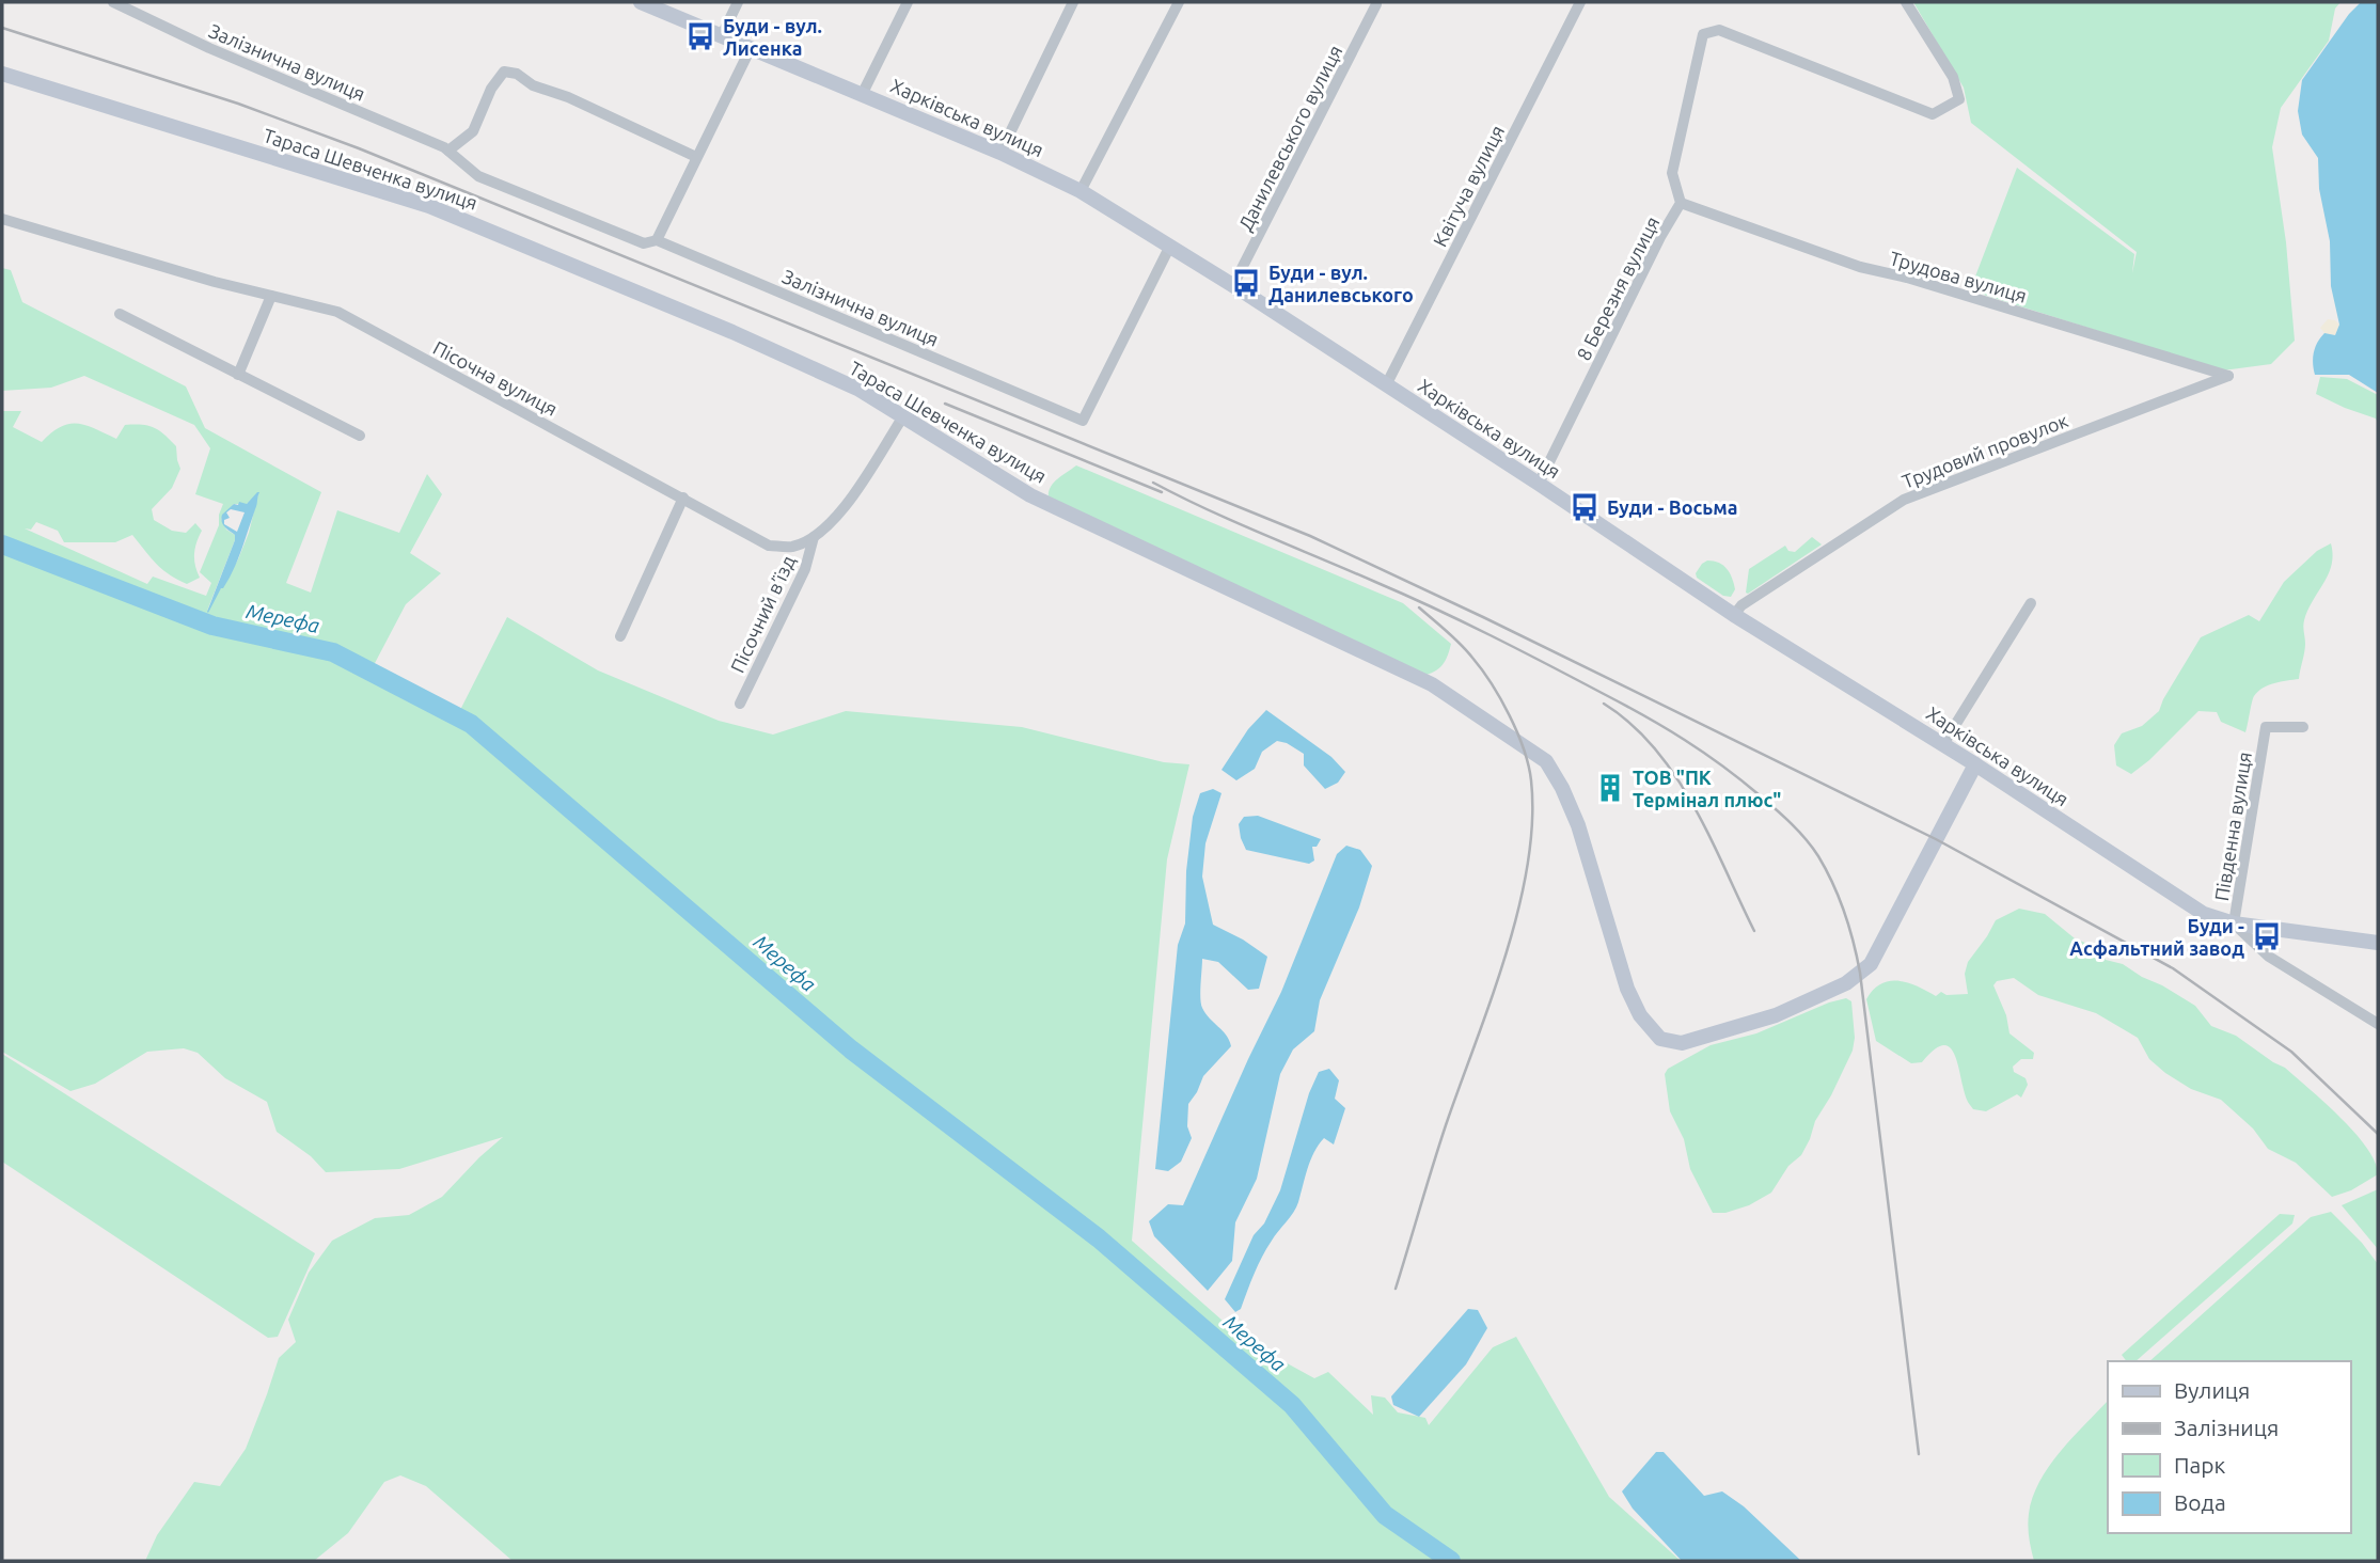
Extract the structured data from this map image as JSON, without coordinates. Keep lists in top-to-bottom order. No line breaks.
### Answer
{"streets":{"street":["Залізнична вулиця","Харківська вулиця","Данилевського вулиця","Тараса Шевченка вулиця","Квітуча вулиця","Трудова вулиця","8 Березня вулиця","Пісочна вулиця","Трудовий провулок","Пісочний в’їзд","Південна вулиця"]},"crossings":[["Залізнична вулиця","Харківська вулиця"],["Харківська вулиця","Данилевського вулиця"],["Харківська вулиця","Тараса Шевченка вулиця"],["Харківська вулиця","Квітуча вулиця"],["Харківська вулиця","8 Березня вулиця"],["Харківська вулиця","Трудовий провулок"],["Харківська вулиця","Південна вулиця"],["Тараса Шевченка вулиця","Пісочна вулиця"],["Трудова вулиця","8 Березня вулиця"],["Трудова вулиця","Трудовий провулок"],["Пісочна вулиця","Пісочний в’їзд"]],"water":["Мерефа"],"places":{"bus stop":["Буди - вул. Лисенка","Буди - вул. Данилевського","Буди - Восьма","Буди - Асфальтний завод"],"building":["ТОВ \"ПК Термінал плюс\""]},"legend":["Вулиця","Залізниця","Парк","Вода"]}
